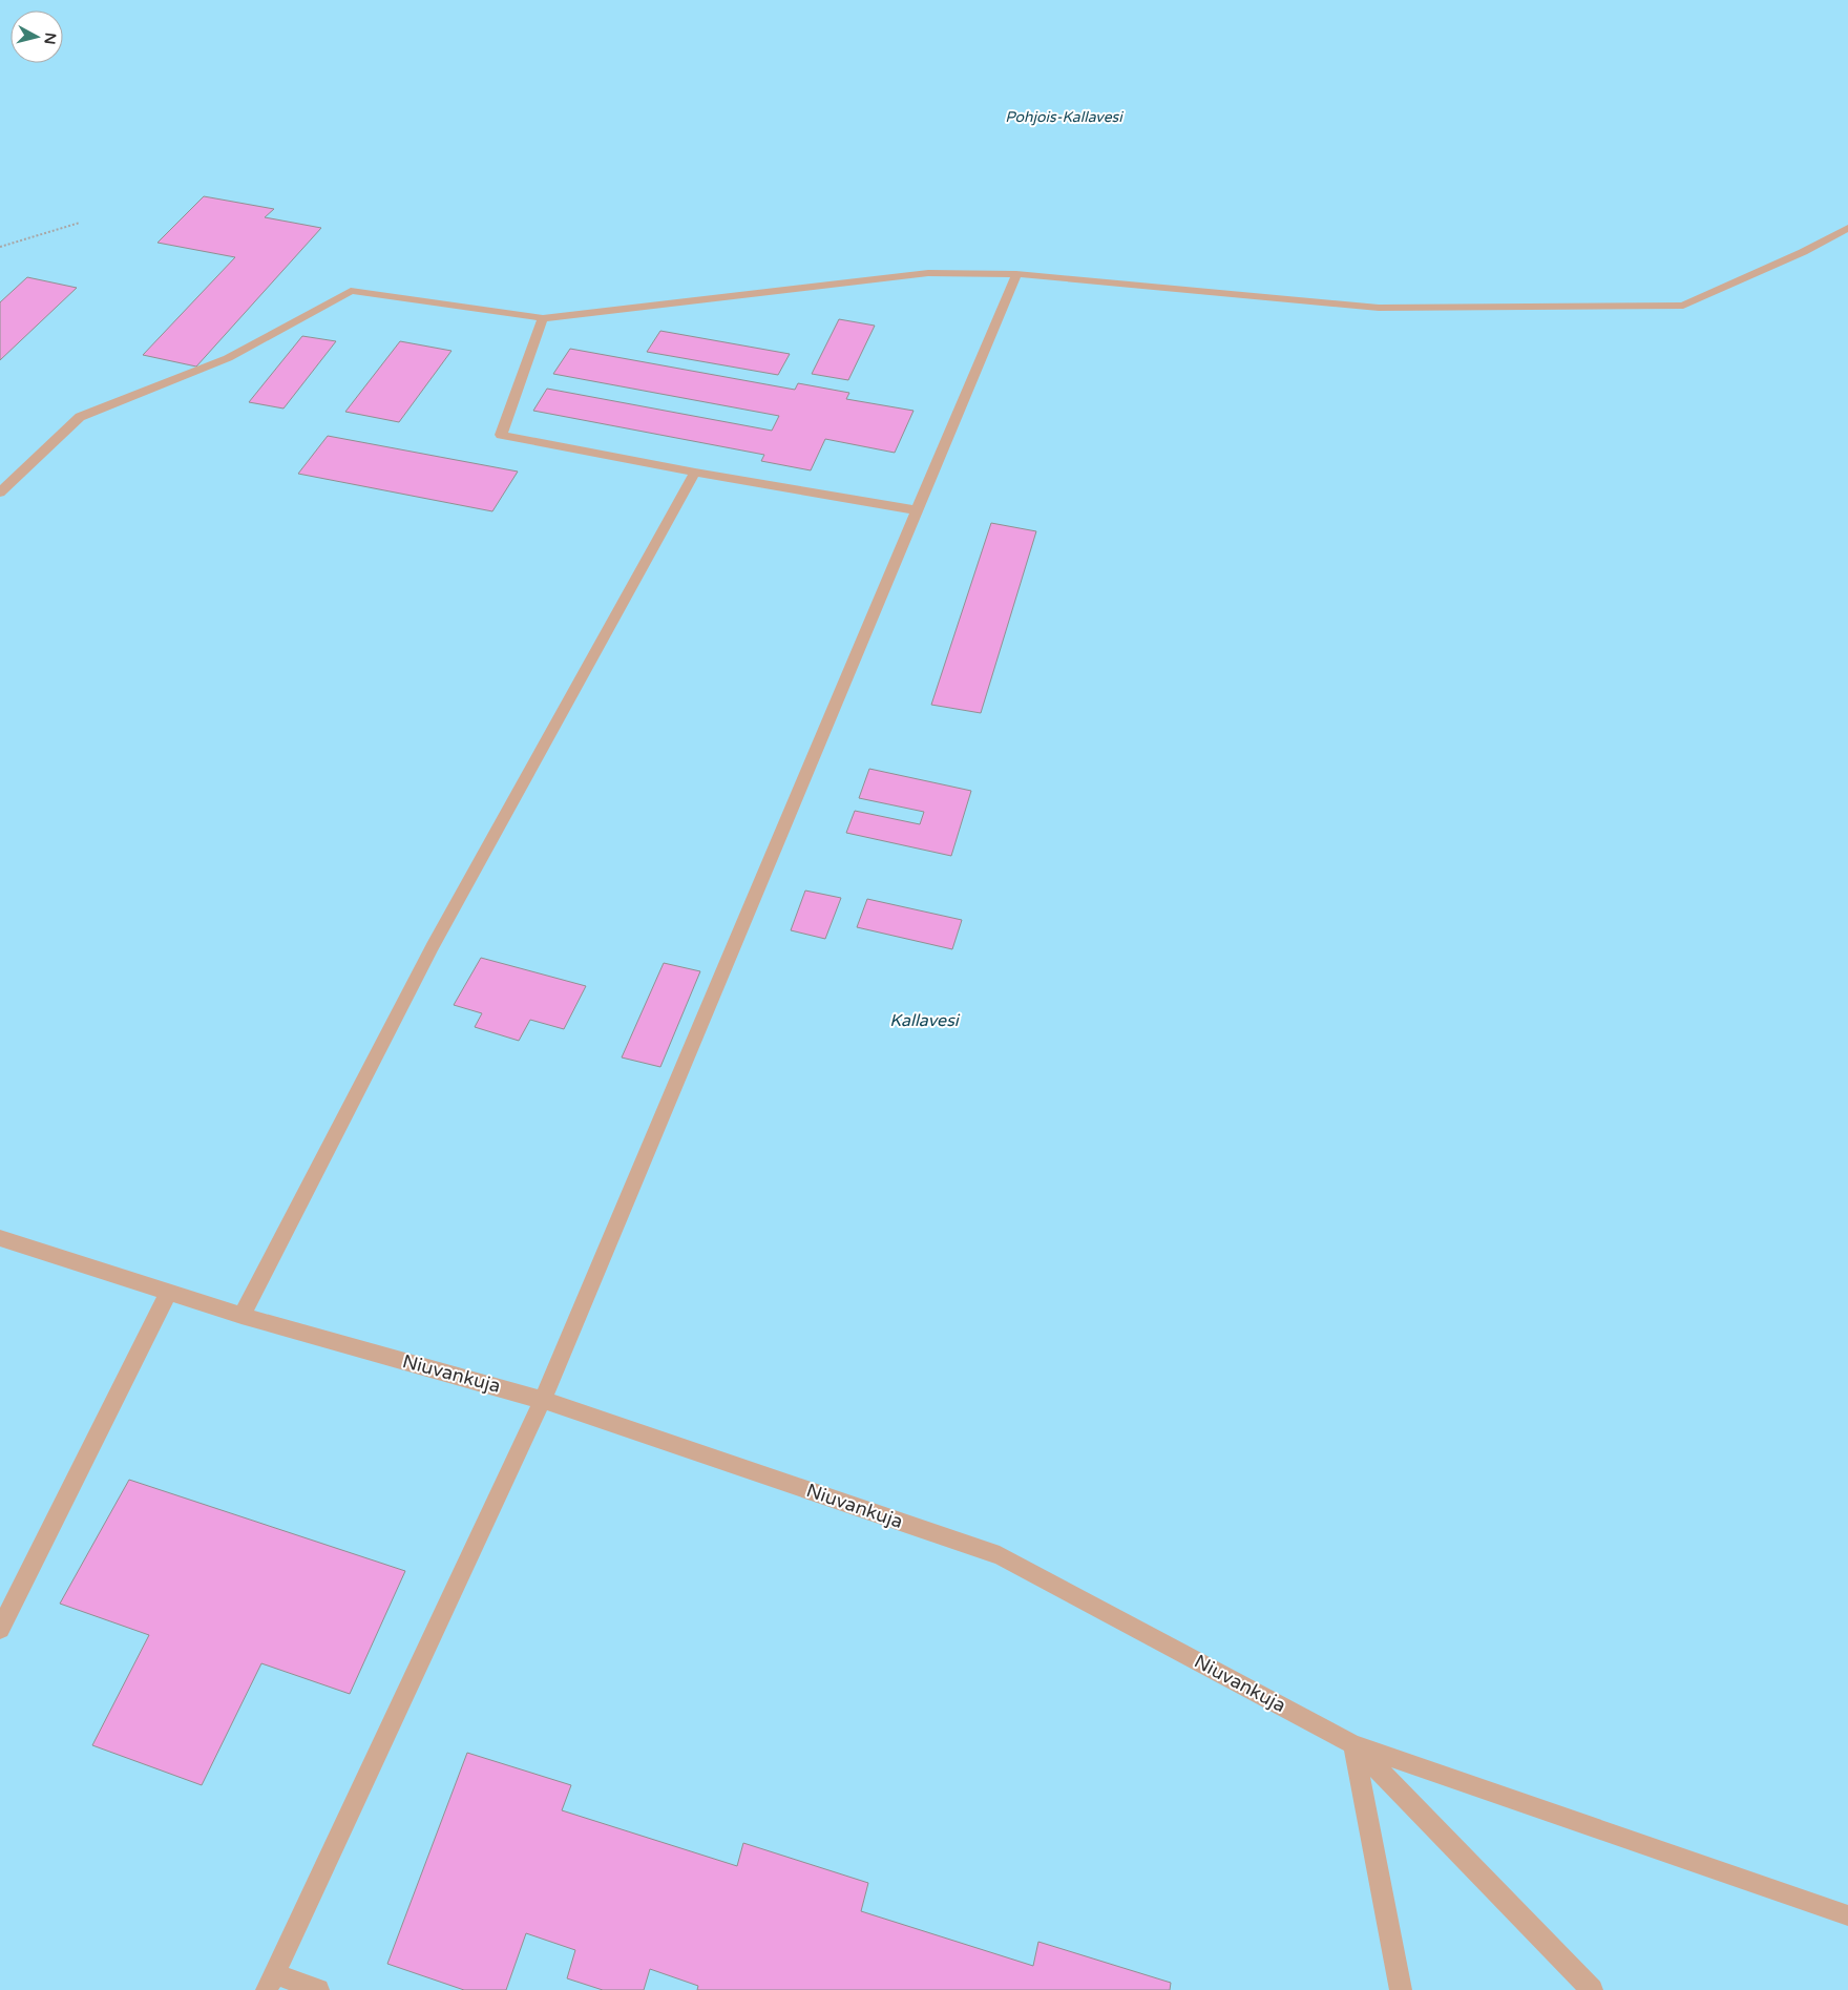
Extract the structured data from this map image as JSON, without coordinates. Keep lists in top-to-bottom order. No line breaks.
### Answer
{"streets":{"street":["Niuvankuja"]},"water":["Pohjois-Kallavesi","Kallavesi"],"north":"right"}
